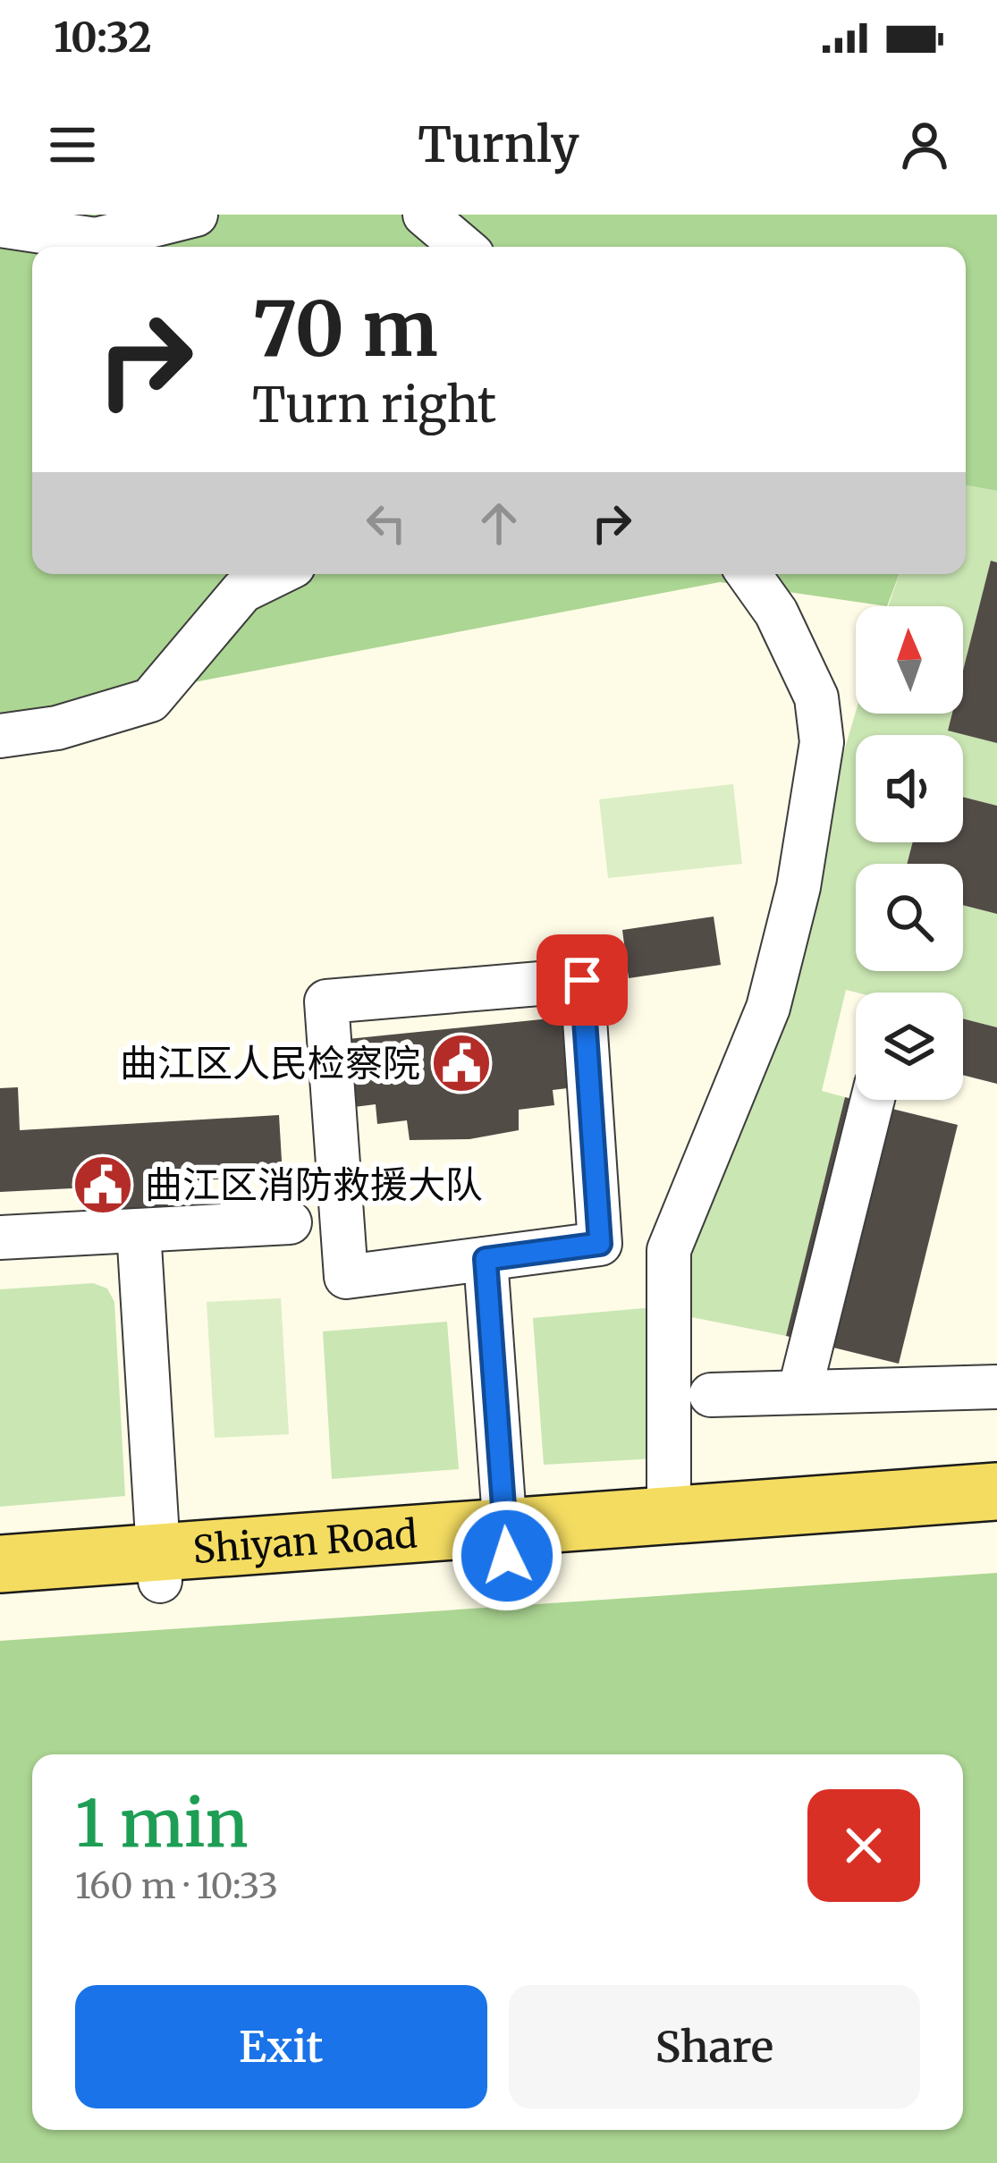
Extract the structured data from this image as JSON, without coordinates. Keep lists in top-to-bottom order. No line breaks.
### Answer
{"streets":{"main road":["Shiyan Road"]},"places":{"public building":["曲江区人民检察院","曲江区消防救援大队"]},"north":"top","page":{"status":"10:32","header":"Turnly","turn":["70 m","Turn right"],"heading":["1 min","160 m · 10:33"],"buttons":["Exit","Share"]}}
